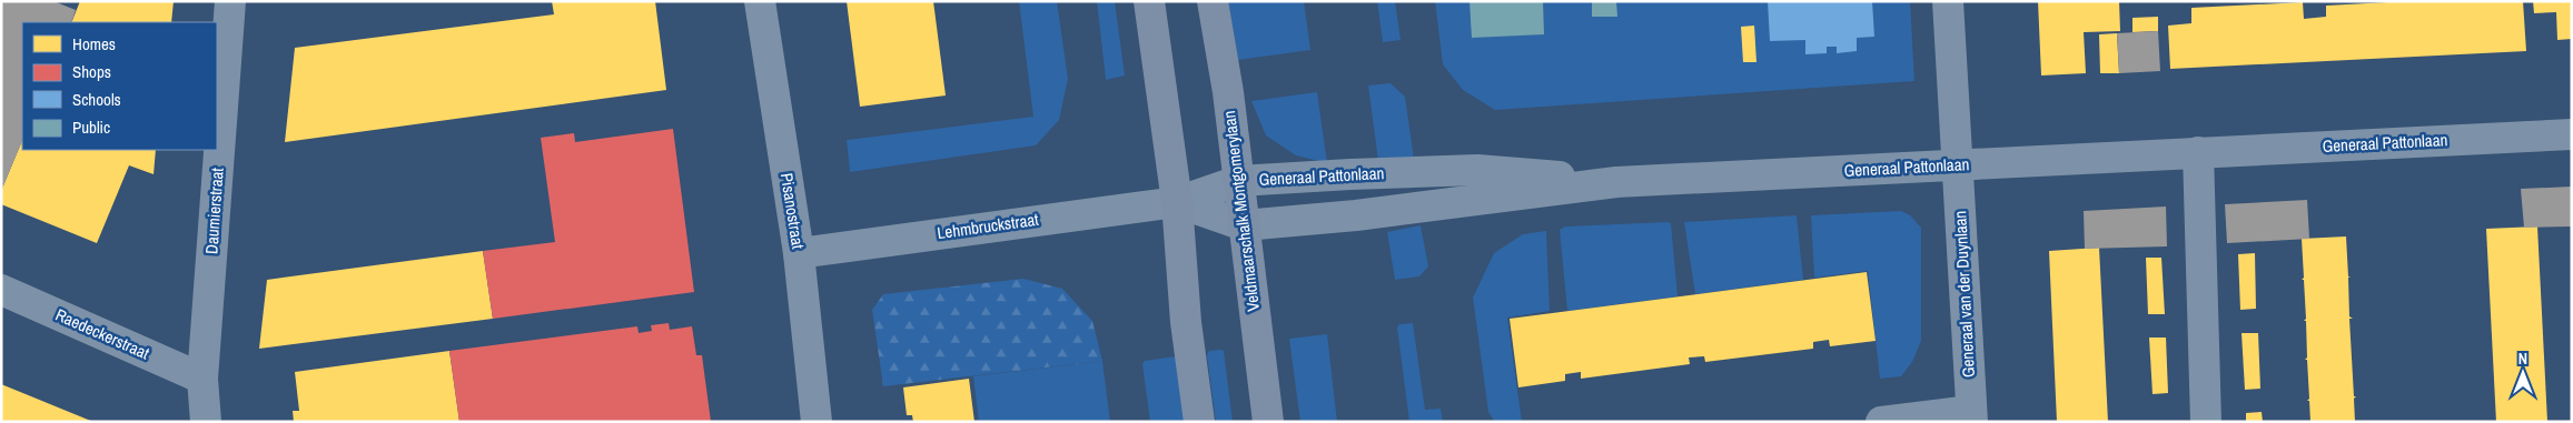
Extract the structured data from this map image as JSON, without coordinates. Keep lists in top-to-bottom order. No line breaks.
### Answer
{"streets":{"main road":["Veldmaarschalk Montgomerylaan"],"street":["Generaal Pattonlaan","Daumierstraat","Pisanostraat","Lehmbruckstraat","Generaal van der Duynlaan","Raedeckerstraat"]},"crossings":[["Generaal Pattonlaan","Veldmaarschalk Montgomerylaan"],["Generaal Pattonlaan","Lehmbruckstraat"],["Generaal Pattonlaan","Generaal van der Duynlaan"],["Daumierstraat","Raedeckerstraat"],["Pisanostraat","Lehmbruckstraat"]],"legend":["Homes","Shops","Schools","Public"],"north":"top"}
